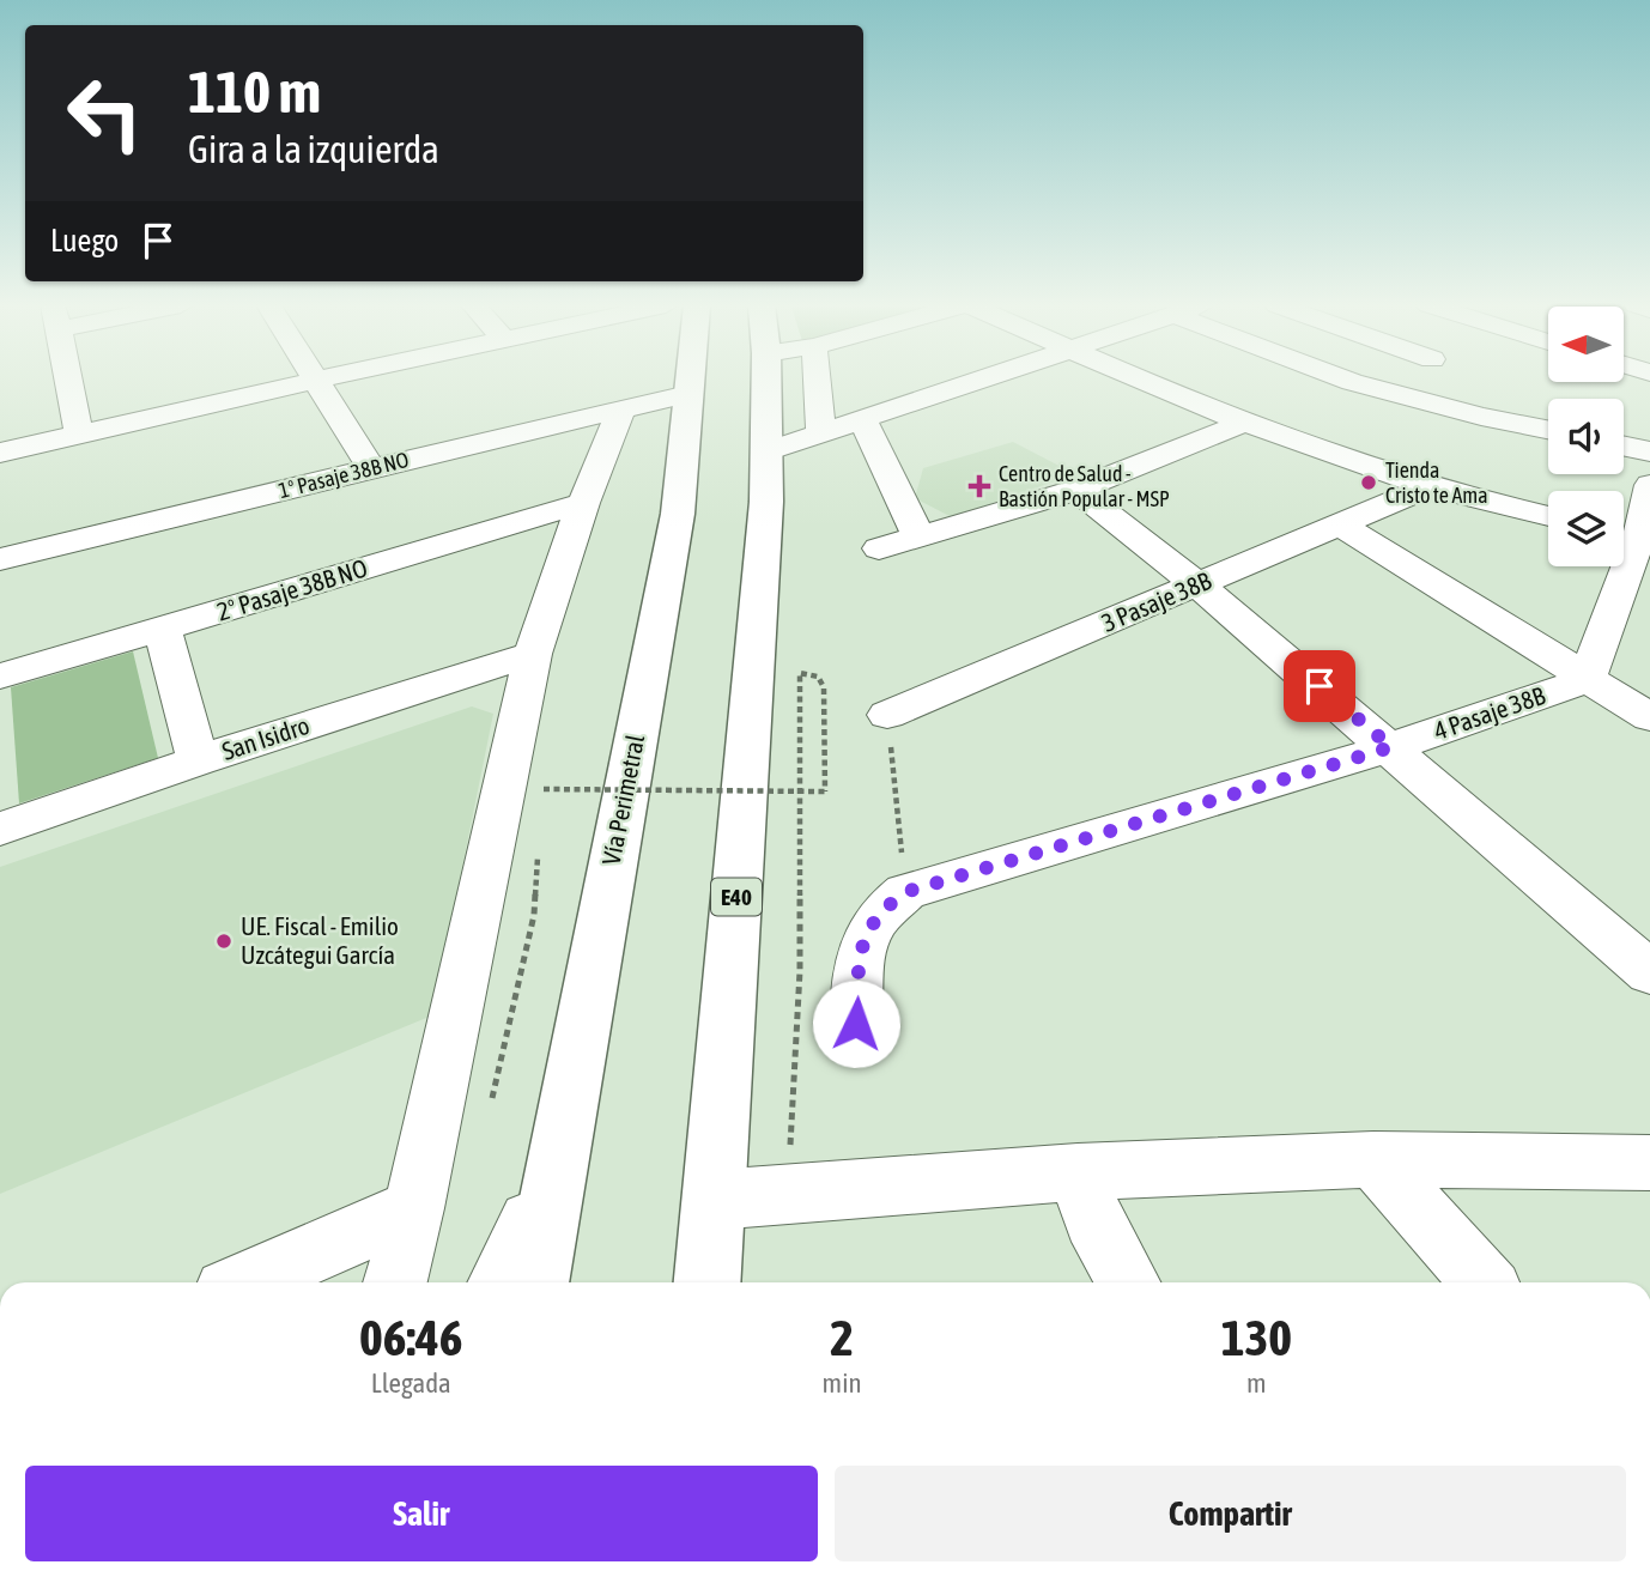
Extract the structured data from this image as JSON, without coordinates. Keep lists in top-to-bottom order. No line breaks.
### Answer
{"streets":{"highway":["Vía Perimetral","E40"],"street":["1° Pasaje 38B NO","2° Pasaje 38B NO","3 Pasaje 38B","4 Pasaje 38B","San Isidro"]},"crossings":[["1° Pasaje 38B NO","Vía Perimetral"]],"places":{"other":["Tienda Cristo te Ama","UE. Fiscal - Emilio Uzcátegui García"],"health":["Centro de Salud - Bastión Popular - MSP"]},"north":"left","page":{"turn":["110 m","Gira a la izquierda"],"then":"Luego","eta":["06:46","Llegada","2","min","130","m"],"buttons":["Salir","Compartir"]}}
